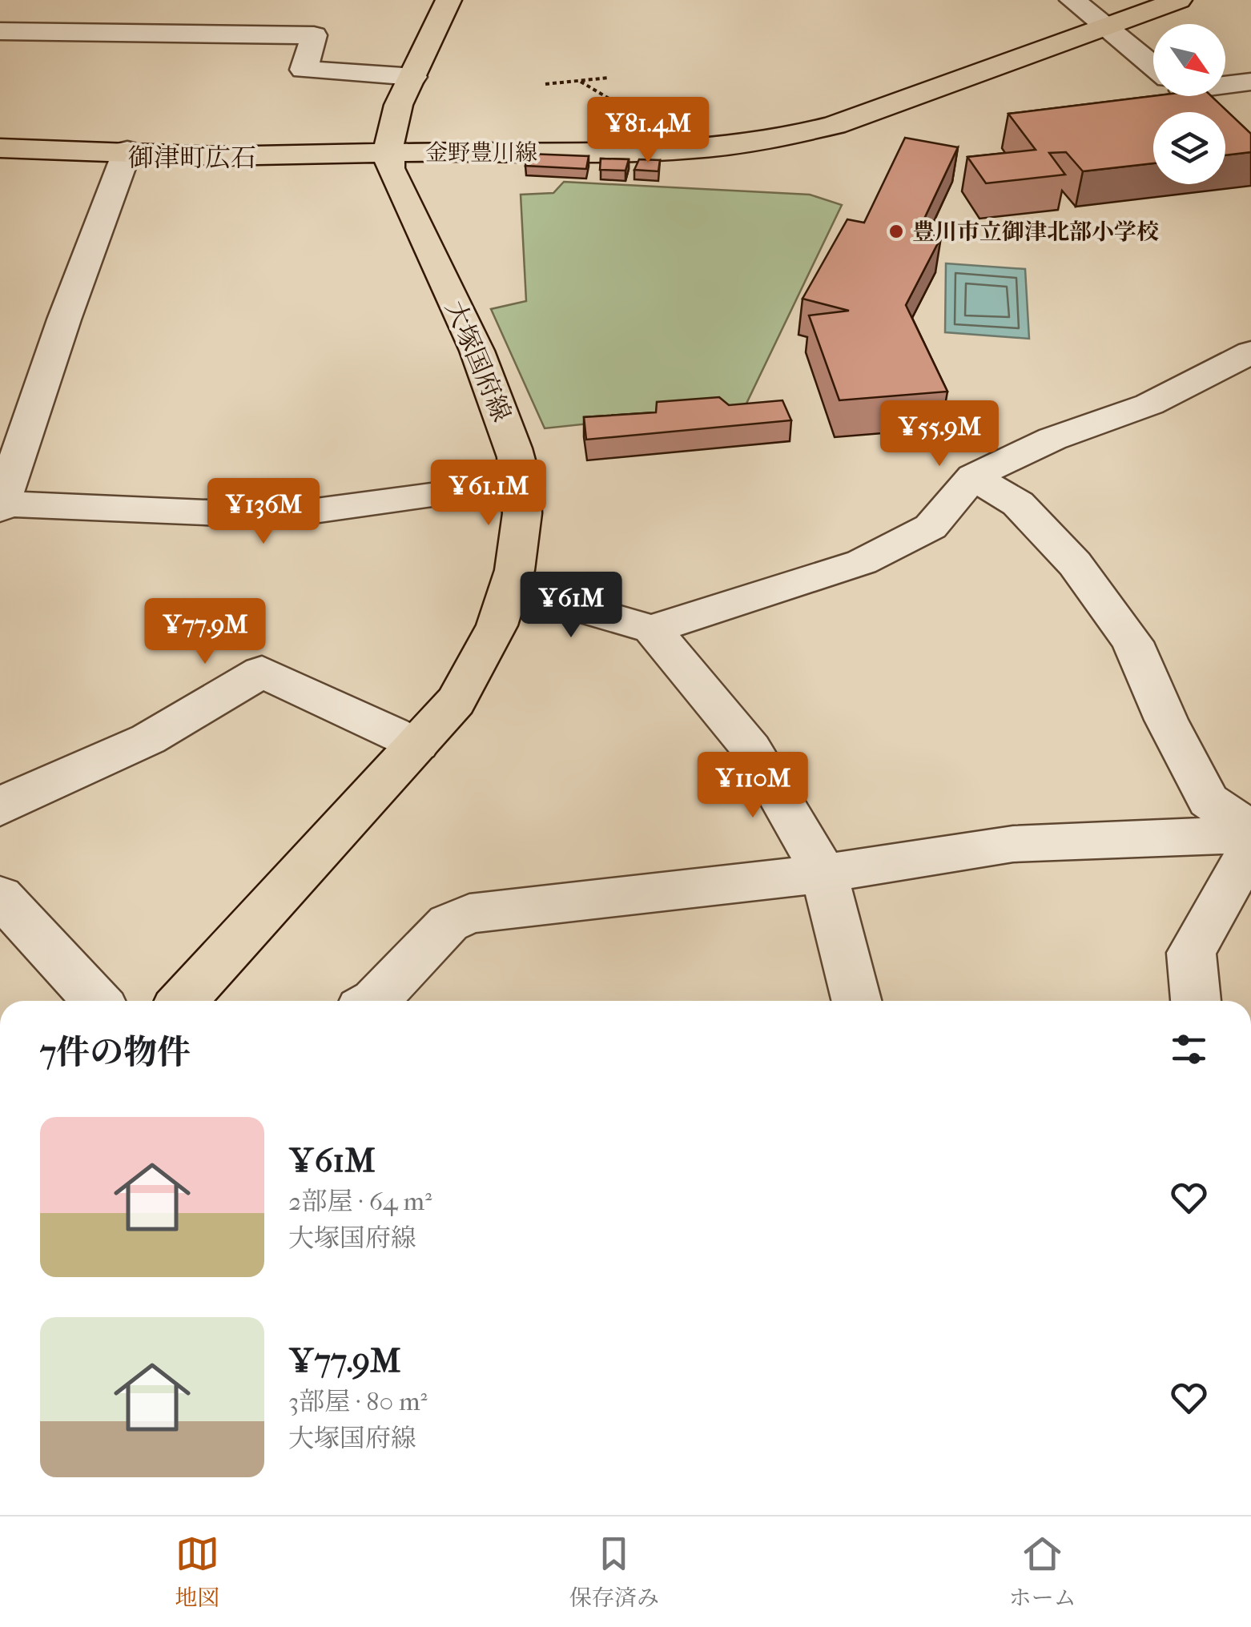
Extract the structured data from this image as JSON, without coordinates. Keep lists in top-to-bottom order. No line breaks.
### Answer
{"streets":{"main road":["金野豊川線","大塚国府線"]},"crossings":[["金野豊川線","大塚国府線"]],"districts":["御津町広石"],"places":["豊川市立御津北部小学校"],"north":"bottom right","page":{"price":["¥81.4M","¥55.9M","¥61.1M","¥136M","¥61M","¥77.9M","¥110M"],"heading":"7件の物件","list":[{"name":"¥61M","note":"2部屋 · 64 m² · 大塚国府線"},{"name":"¥77.9M","note":"3部屋 · 80 m² · 大塚国府線"}],"tabs":["地図","保存済み","ホーム"]}}
